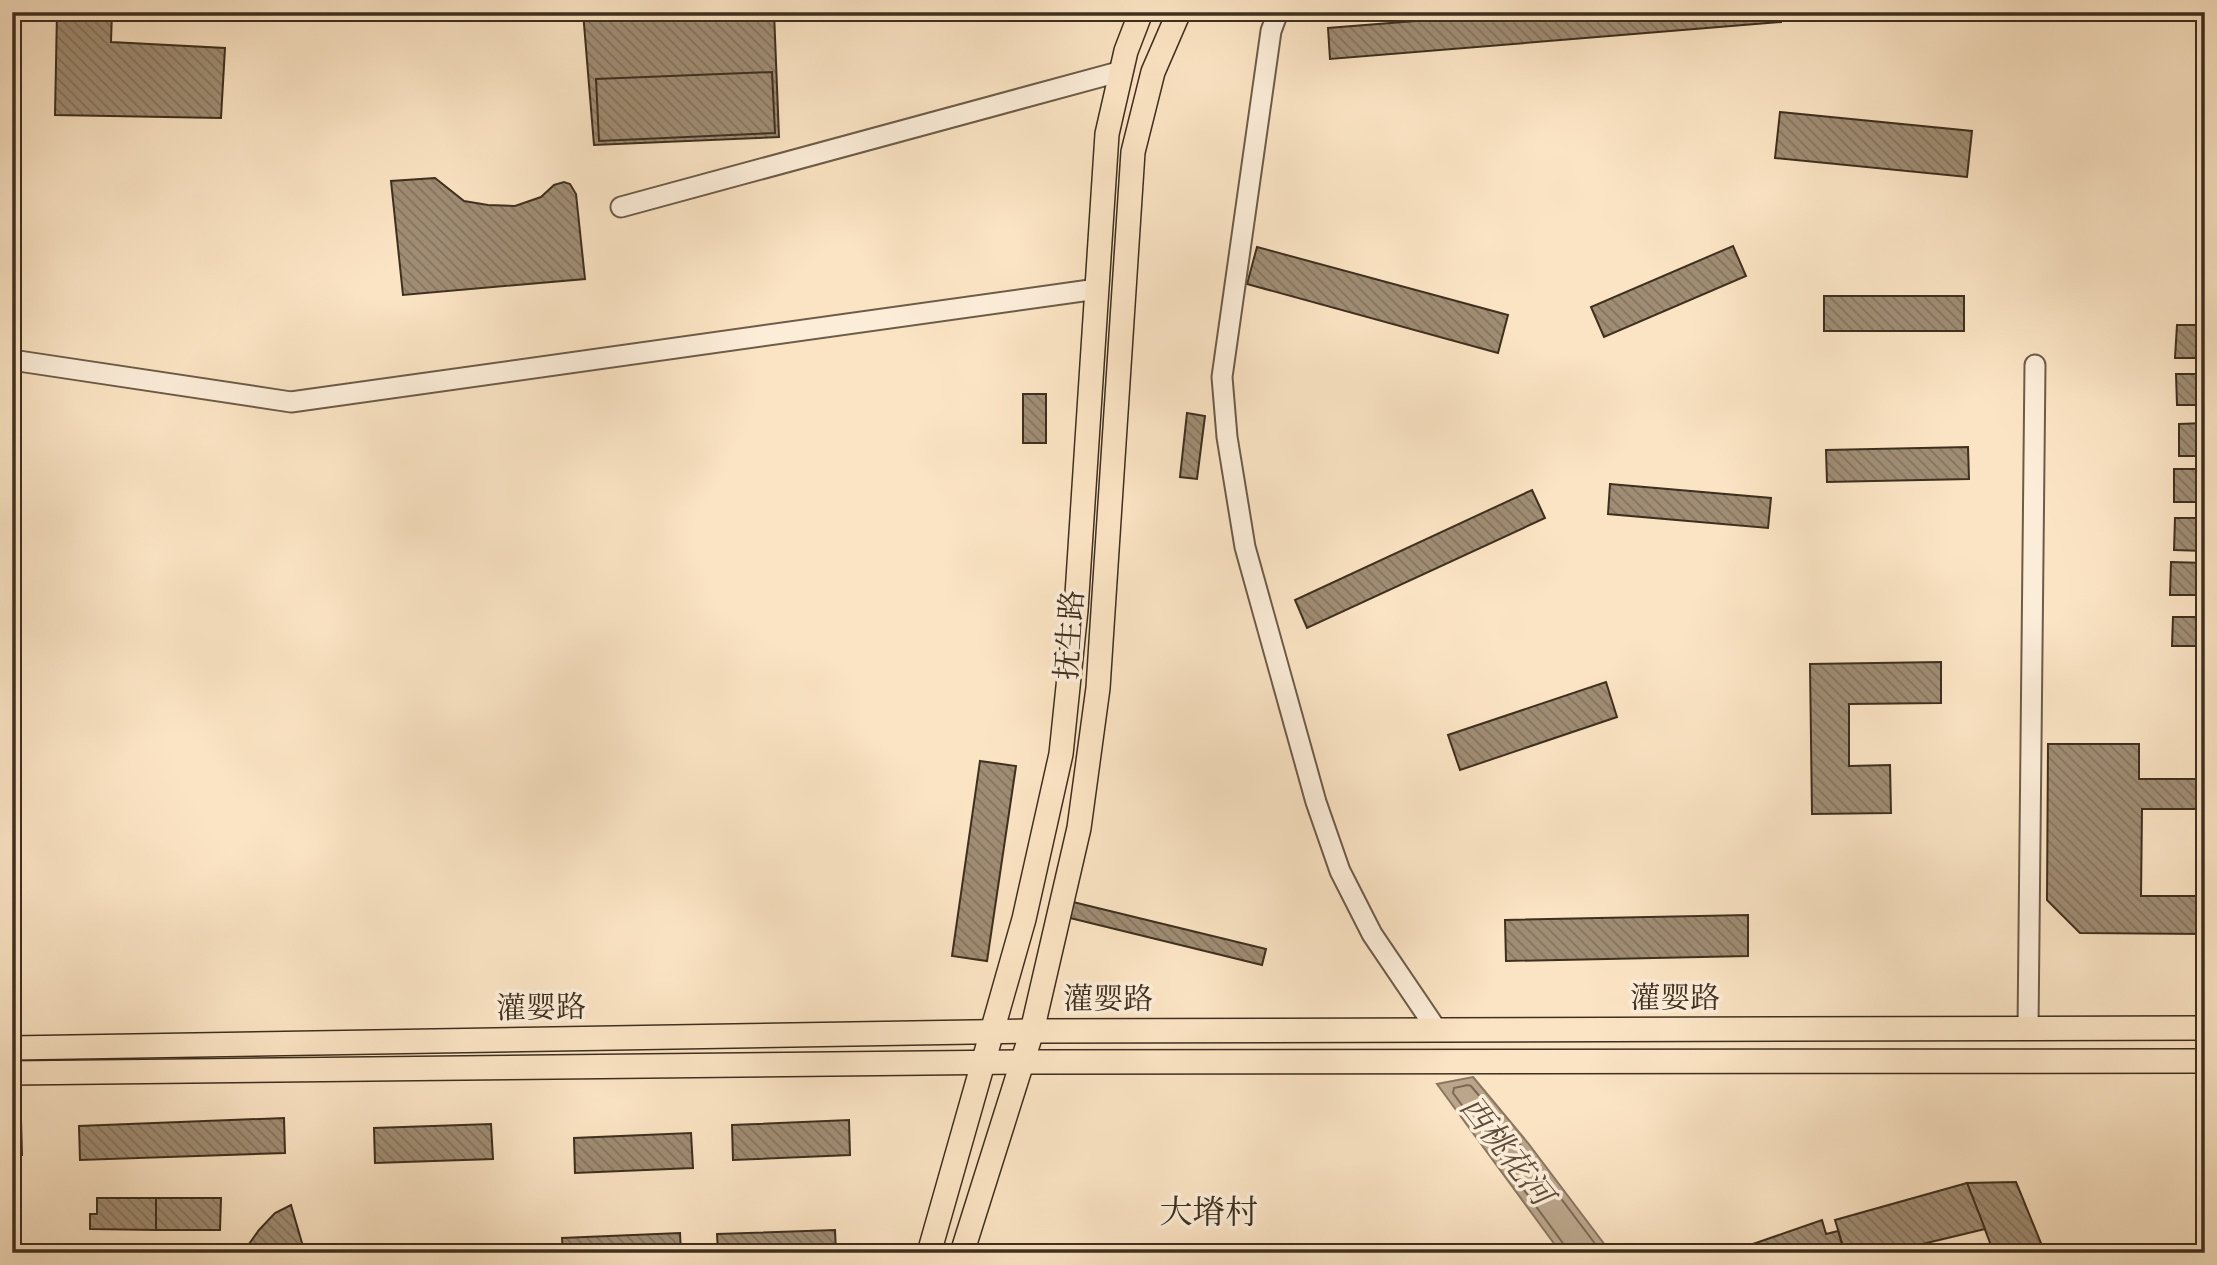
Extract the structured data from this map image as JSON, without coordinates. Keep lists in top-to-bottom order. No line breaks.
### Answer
{"streets":{"main road":["抚生路","灌婴路"]},"crossings":[["抚生路","灌婴路"]],"districts":["大塉村"],"water":["西桃花河"]}
